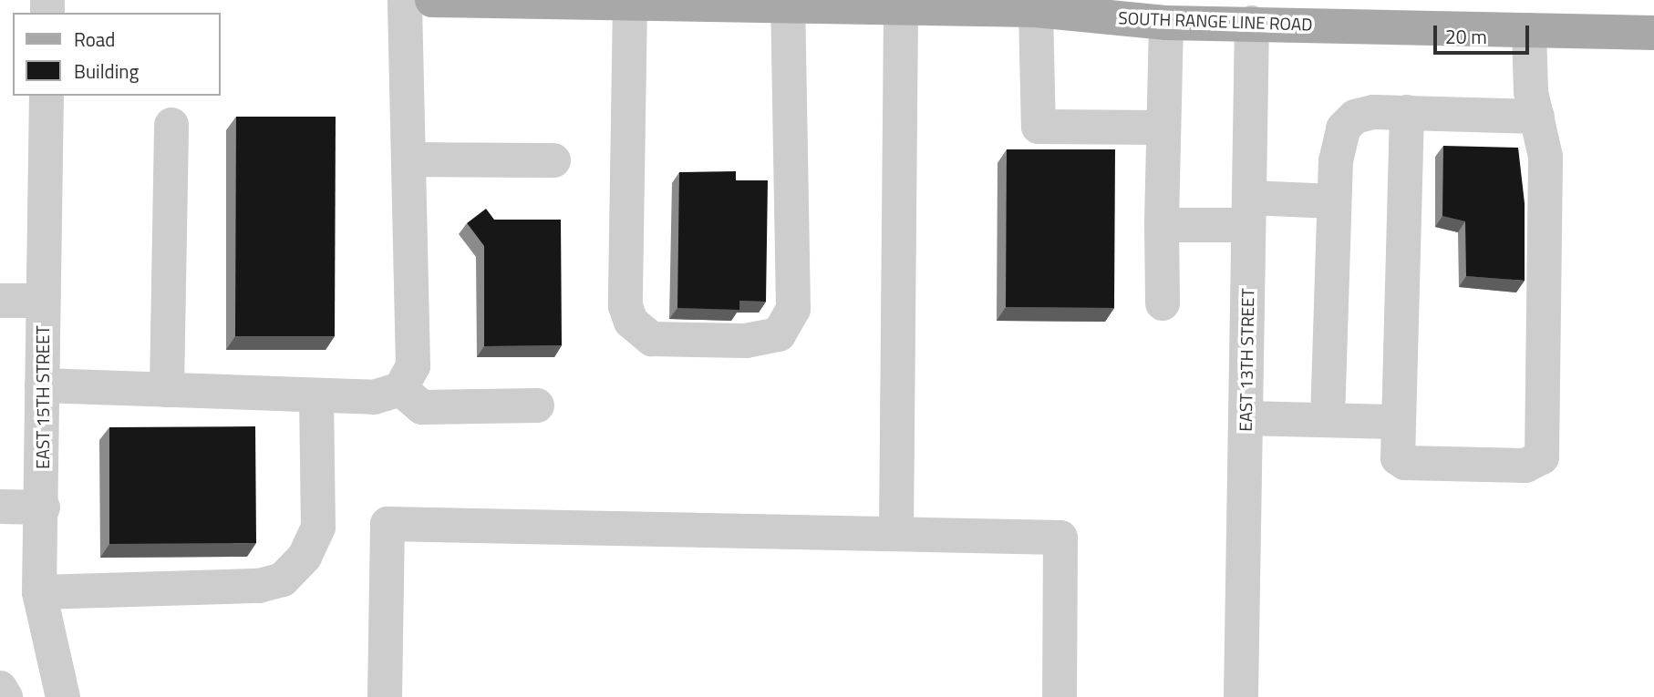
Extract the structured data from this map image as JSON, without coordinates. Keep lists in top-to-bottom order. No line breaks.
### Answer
{"streets":{"main road":["SOUTH RANGE LINE ROAD"],"street":["EAST 13TH STREET","EAST 15TH STREET"]},"crossings":[["SOUTH RANGE LINE ROAD","EAST 13TH STREET"]],"legend":["Road","Building"],"scale_bar":"20 m"}
